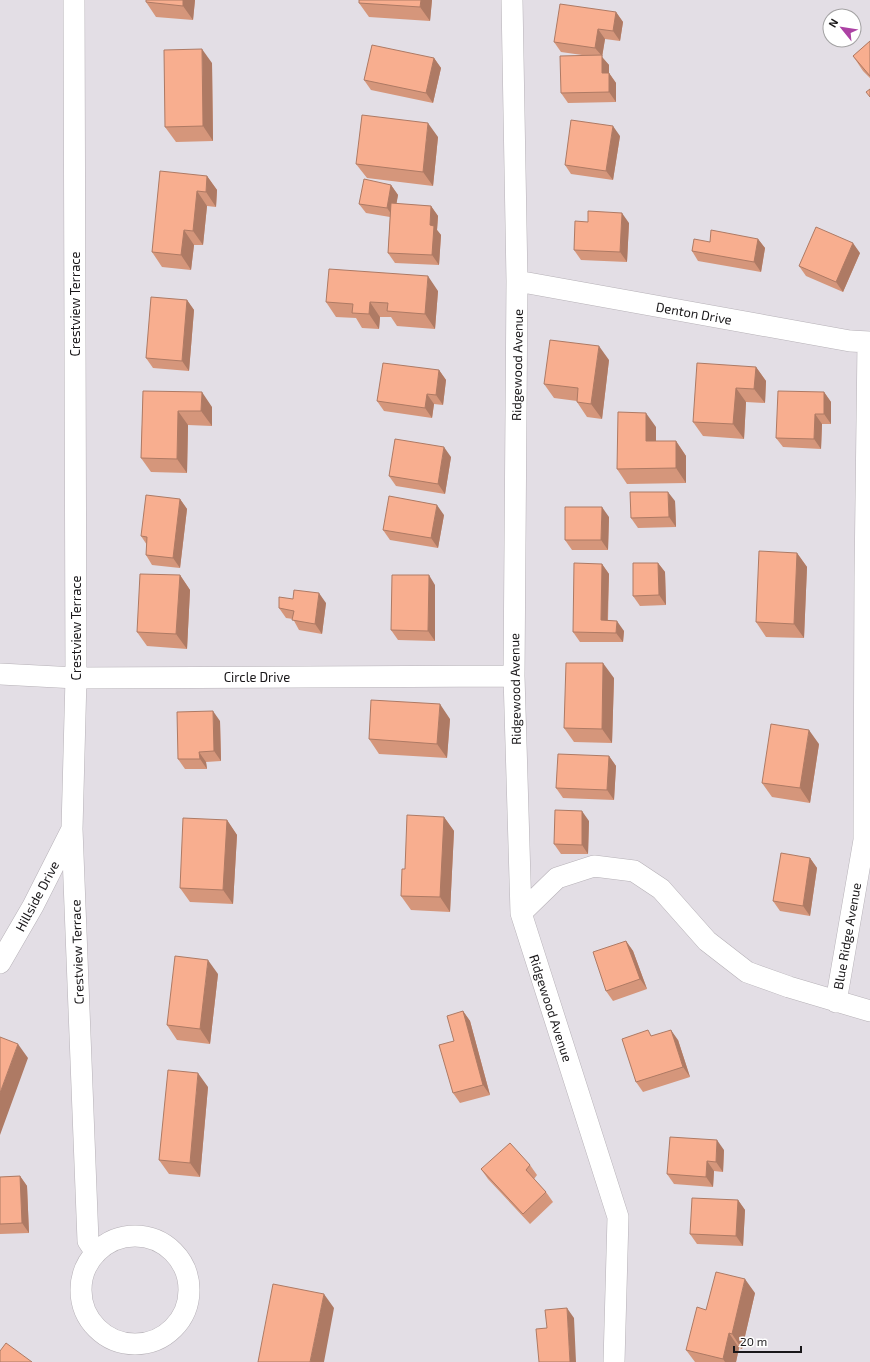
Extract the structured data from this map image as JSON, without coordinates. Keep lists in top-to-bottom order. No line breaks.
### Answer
{"streets":{"street":["Crestview Terrace","Denton Drive","Ridgewood Avenue","Circle Drive","Hillside Drive","Blue Ridge Avenue"]},"crossings":[["Crestview Terrace","Circle Drive"],["Crestview Terrace","Hillside Drive"],["Denton Drive","Ridgewood Avenue"],["Denton Drive","Blue Ridge Avenue"],["Ridgewood Avenue","Circle Drive"]],"scale_bar":"20 m","north":"top left"}
